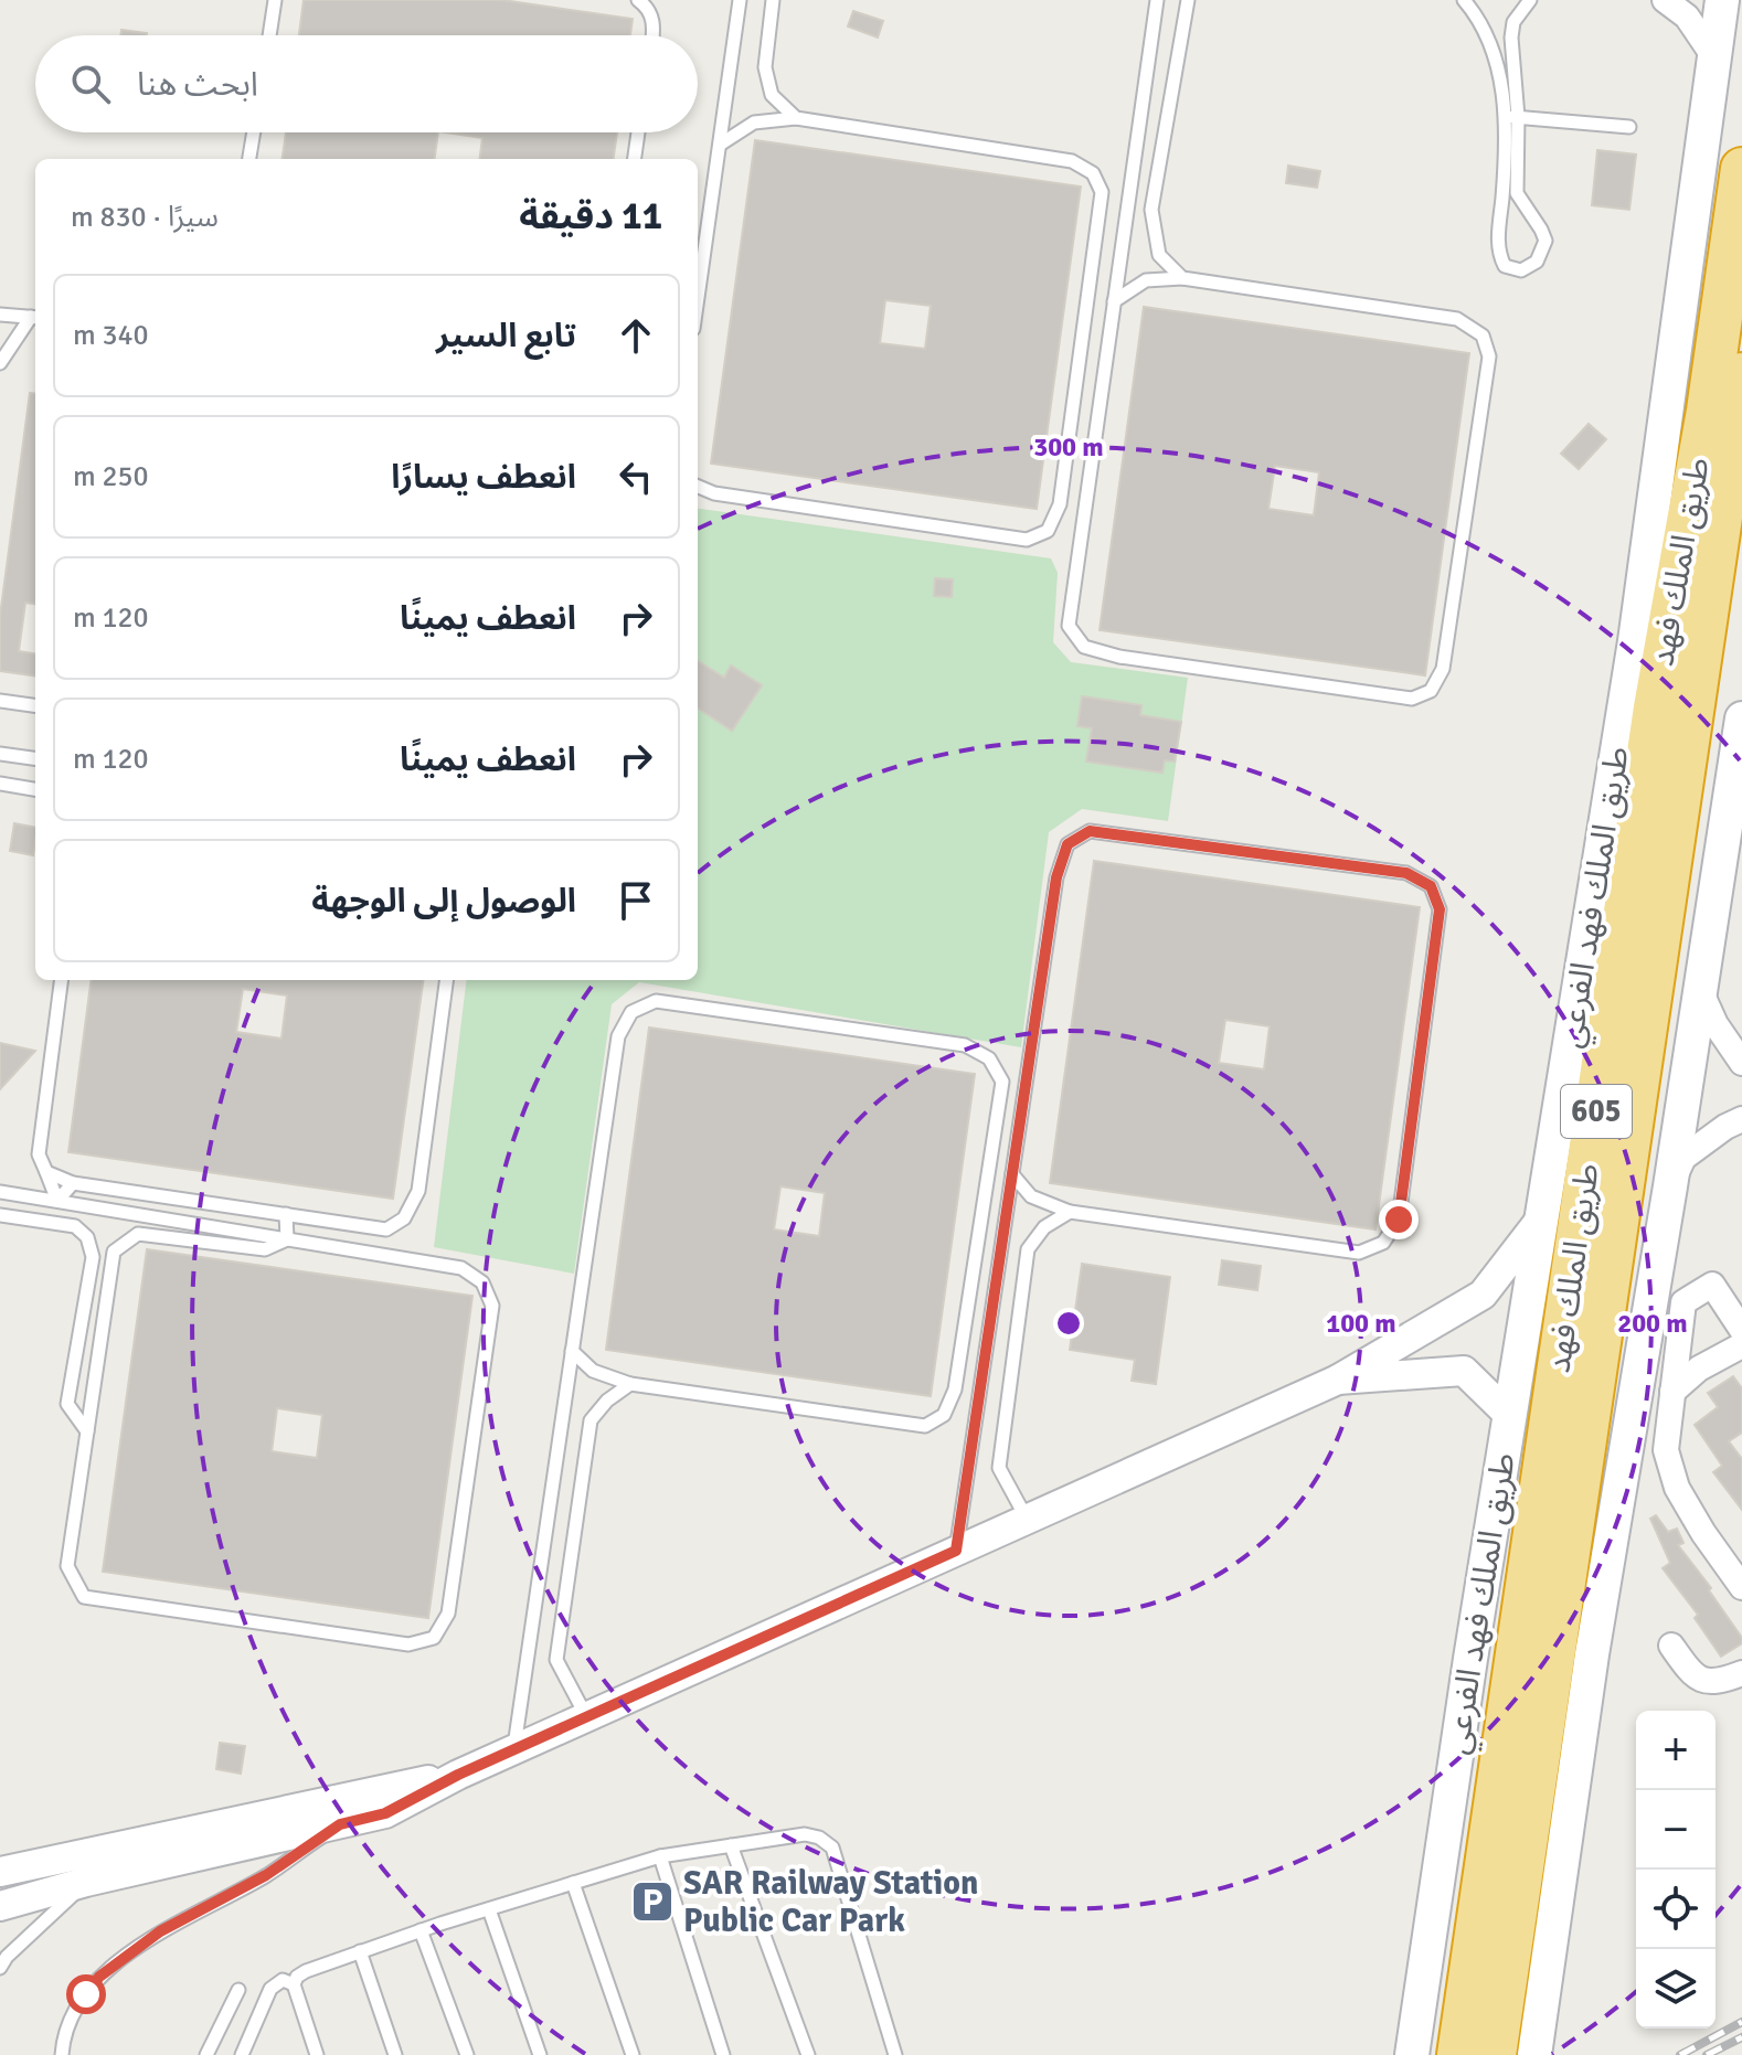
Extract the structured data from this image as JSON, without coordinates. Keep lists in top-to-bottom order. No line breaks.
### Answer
{"streets":{"highway":["طريق الملك فهد","605"],"main road":["طريق الملك فهد الفرعي"]},"places":{"parking":["SAR Railway Station Public Car Park"]},"page":{"search":"ابحث هنا","heading":["11 دقيقة","سيرًا · 830 m"],"list":[["تابع السير","340 m"],["انعطف يسارًا","250 m"],["انعطف يمينًا","120 m"],["انعطف يمينًا","120 m"],"الوصول إلى الوجهة"],"map_buttons":["+","−"]},"rings":["300 m","100 m","200 m"]}
